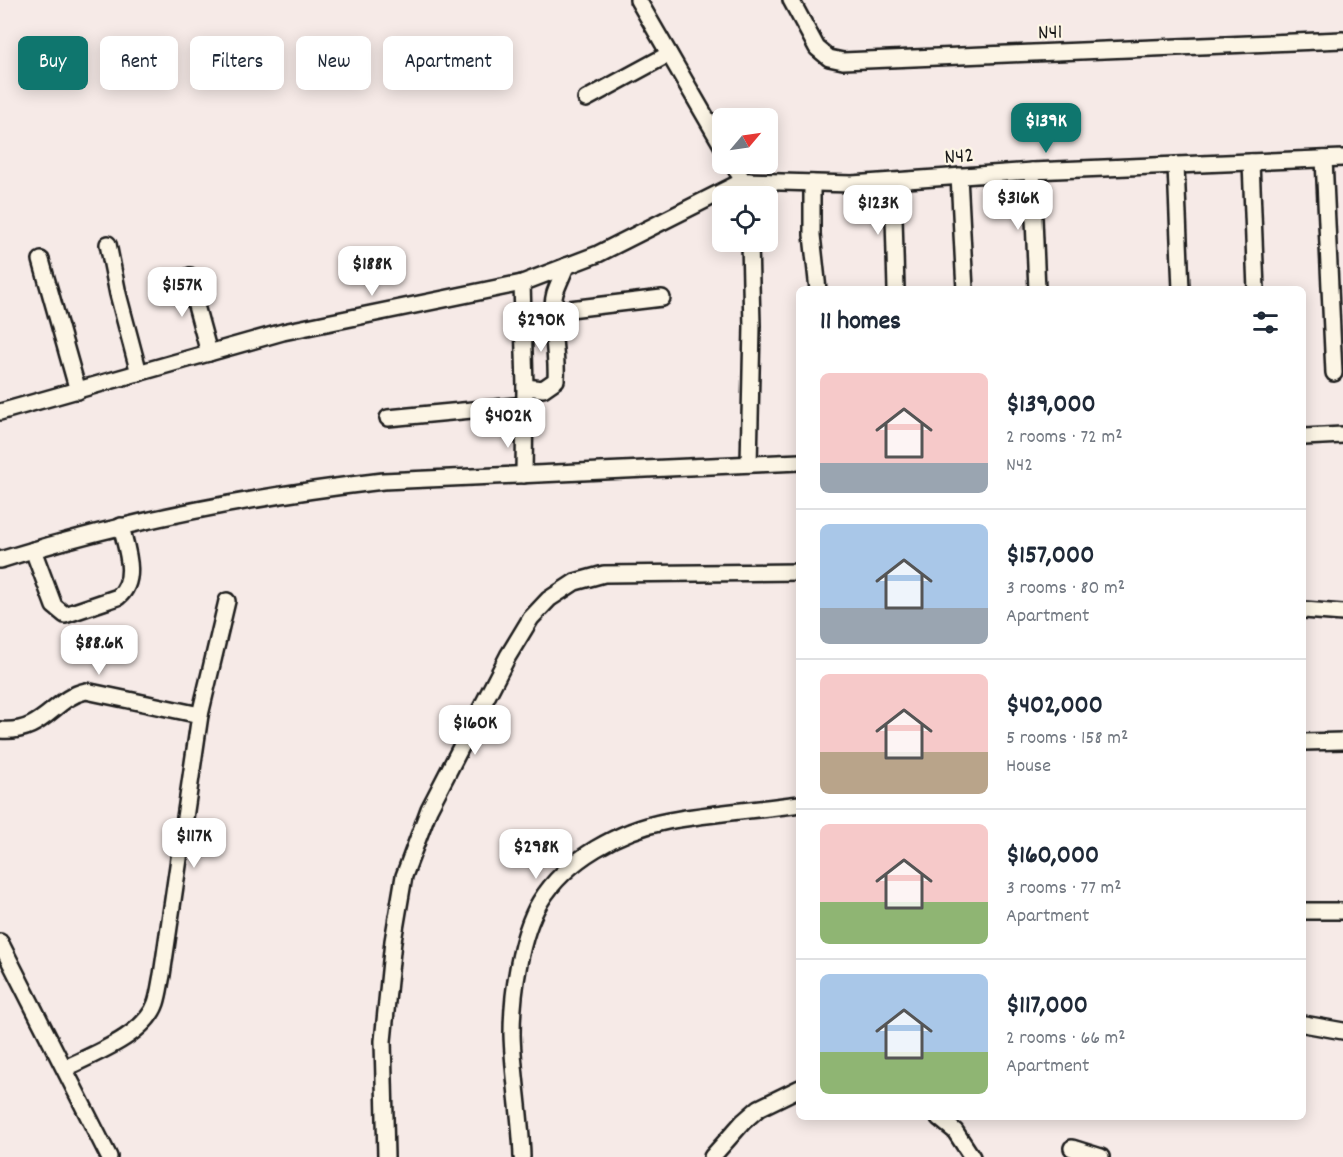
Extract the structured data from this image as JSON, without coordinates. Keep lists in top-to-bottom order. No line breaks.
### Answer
{"streets":{"street":["N41","N42"]},"north":"top right","page":{"chip":["Buy","Rent","Filters","New","Apartment"],"price":["$139K","$316K","$123K","$188K","$157K","$290K","$402K","$88.6K","$160K","$117K","$298K"],"heading":"11 homes","list":[{"name":"$139,000","note":"2 rooms · 72 m² · N42"},{"name":"$157,000","note":"3 rooms · 80 m² · Apartment"},{"name":"$402,000","note":"5 rooms · 158 m² · House"},{"name":"$160,000","note":"3 rooms · 77 m² · Apartment"},{"name":"$117,000","note":"2 rooms · 66 m² · Apartment"}]}}
